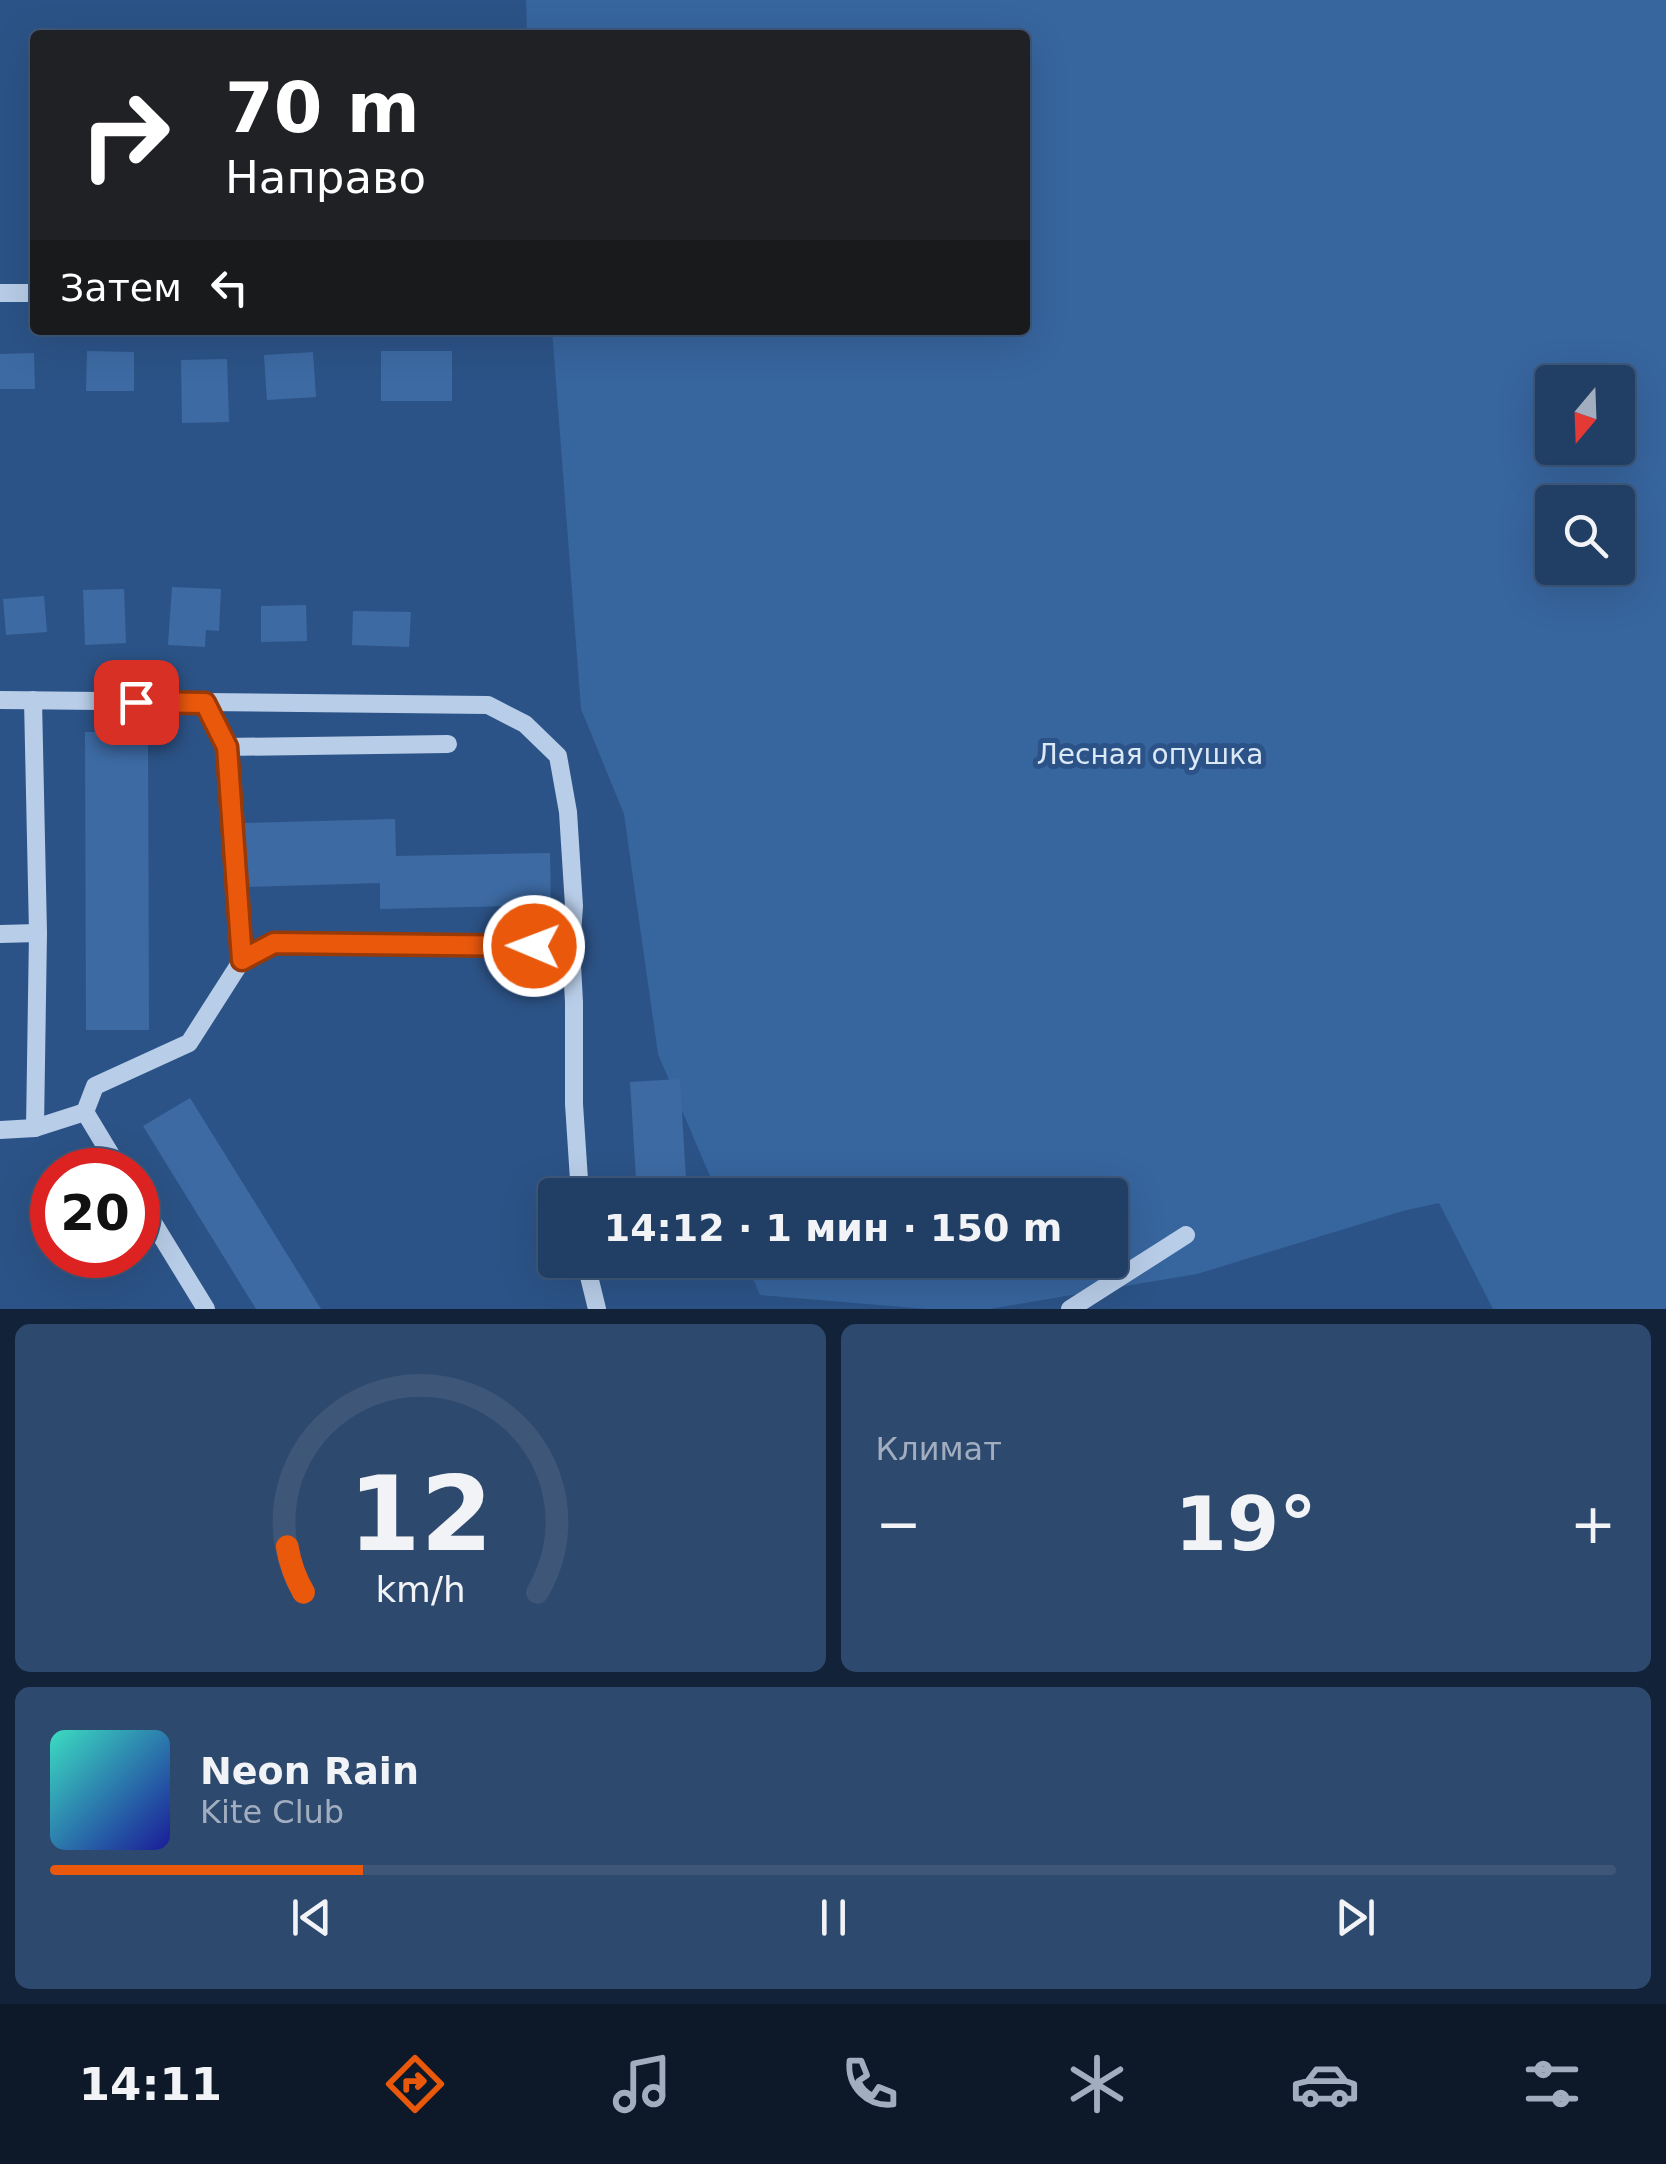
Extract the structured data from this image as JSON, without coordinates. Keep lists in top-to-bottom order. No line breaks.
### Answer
{"parks":["Лесная опушка"],"north":"bottom","page":{"turn":["70 m","Направо"],"then":"Затем","limit":"20","trip":"14:12 · 1 мин · 150 m","tile":"Климат","heat":["−","19°","+"],"song":["Neon Rain","Kite Club"],"tabs":"14:11","gauge":["12","km/h"]}}
